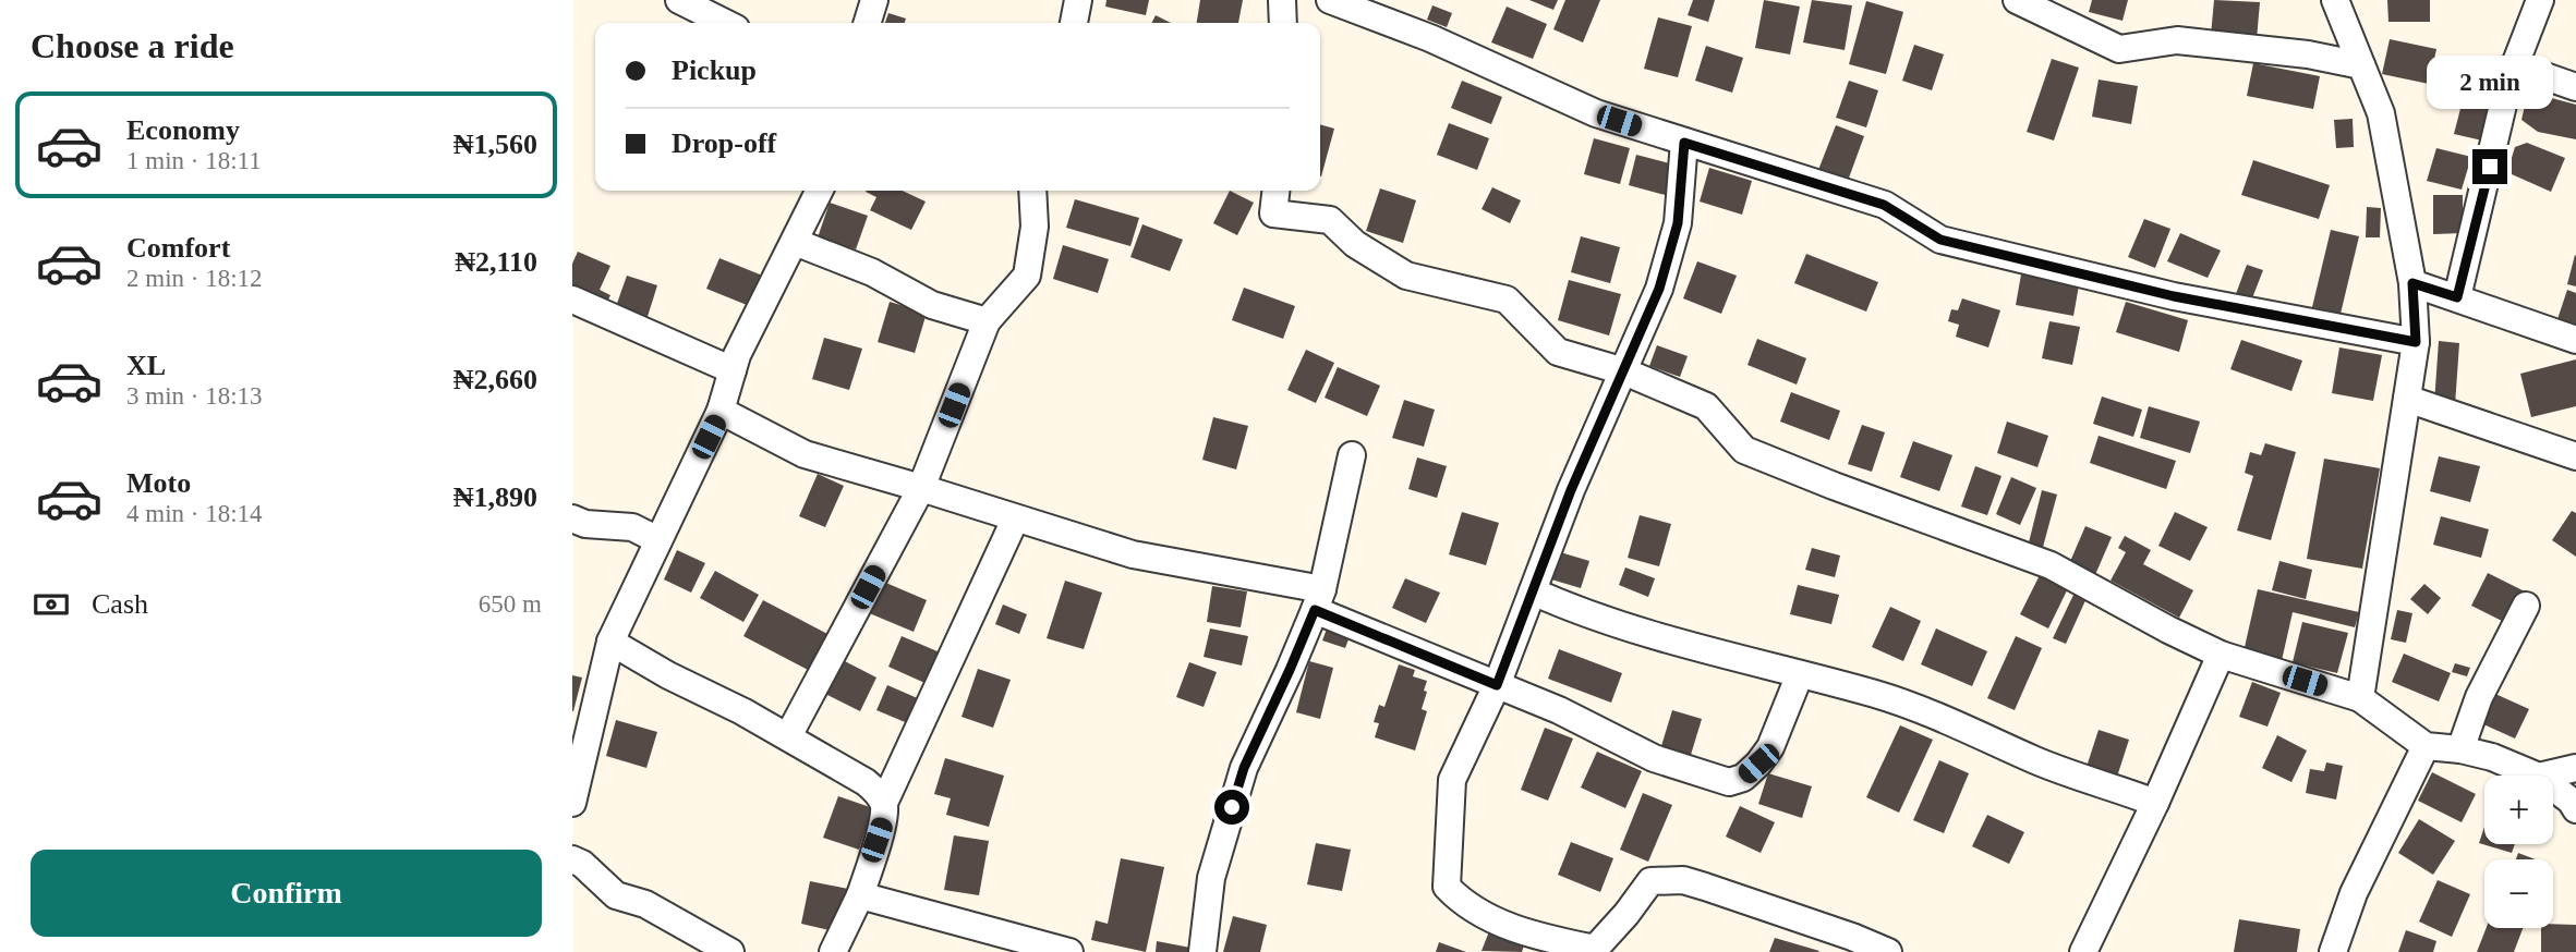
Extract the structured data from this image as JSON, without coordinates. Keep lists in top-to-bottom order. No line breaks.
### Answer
{"page":{"heading":"Choose a ride","banner":["Pickup","Drop-off"],"bubble":"2 min","list":[{"name":"Economy","note":"1 min · 18:11","value":"₦1,560"},{"name":"Comfort","note":"2 min · 18:12","value":"₦2,110"},{"name":"XL","note":"3 min · 18:13","value":"₦2,660"},{"name":"Moto","note":"4 min · 18:14","value":"₦1,890"}],"pay":["Cash","650 m"],"map_buttons":["+","−"],"buttons":"Confirm"}}
